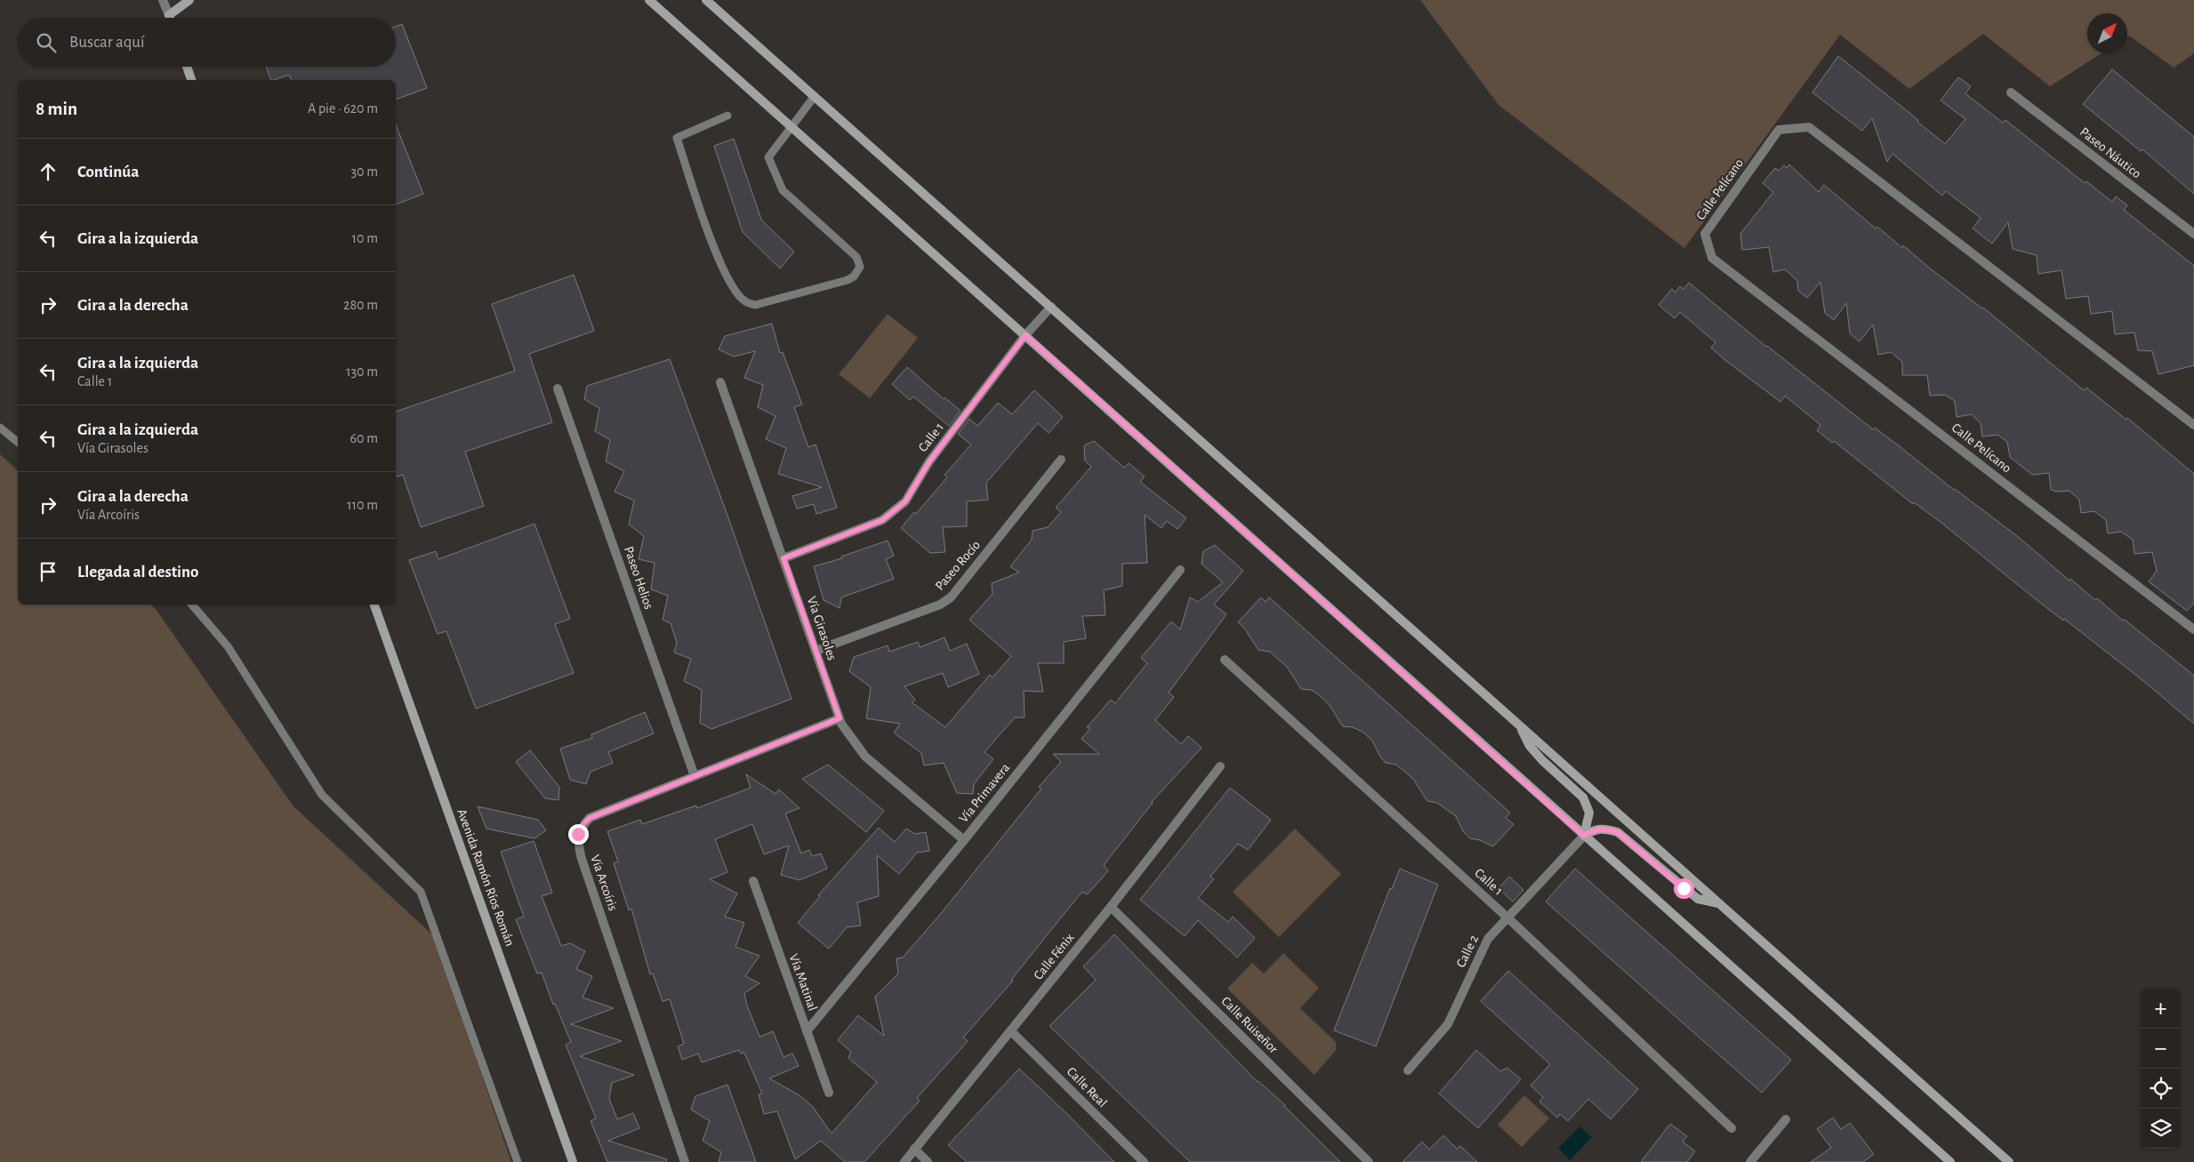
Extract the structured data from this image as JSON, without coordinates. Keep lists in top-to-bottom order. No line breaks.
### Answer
{"streets":{"street":["Paseo Náutico","Calle Pelícano","Calle 1","Paseo Rocío","Paseo Helios","Vía Girasoles","Vía Primavera","Avenida Ramón Ríos Román","Vía Arcoíris","Calle 2","Calle Fénix","Vía Matinal","Calle Ruiseñor","Calle Real"]},"crossings":[["Calle 1","Vía Girasoles"],["Calle 1","Calle 2"],["Paseo Rocío","Vía Girasoles"],["Paseo Helios","Vía Arcoíris"],["Vía Girasoles","Vía Primavera"],["Vía Girasoles","Vía Arcoíris"],["Vía Primavera","Vía Matinal"],["Calle Fénix","Calle Ruiseñor"],["Calle Fénix","Calle Real"]],"north":"top right","page":{"search":"Buscar aquí","heading":["8 min","A pie · 620 m"],"list":[["Continúa","30 m"],["Gira a la izquierda","10 m"],["Gira a la derecha","280 m"],["Gira a la izquierda","Calle 1","130 m"],["Gira a la izquierda","Vía Girasoles","60 m"],["Gira a la derecha","Vía Arcoíris","110 m"],"Llegada al destino"],"map_buttons":["+","−"]}}
